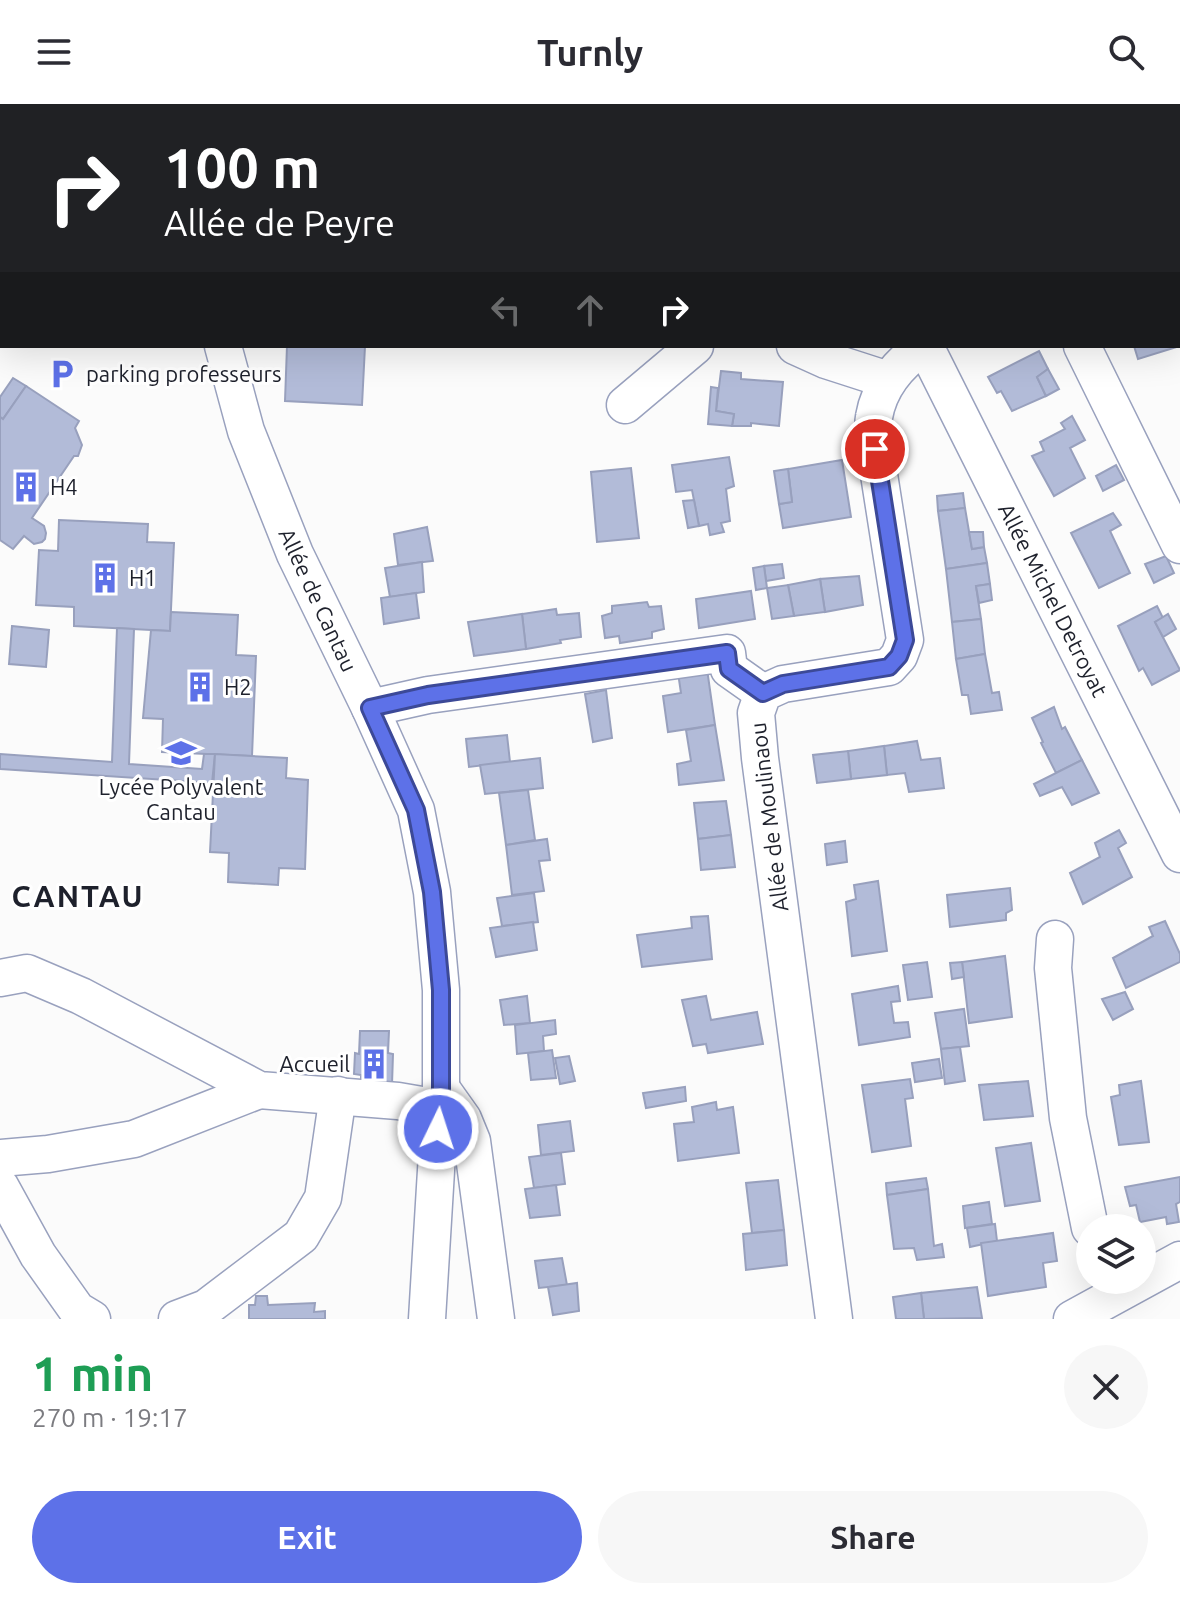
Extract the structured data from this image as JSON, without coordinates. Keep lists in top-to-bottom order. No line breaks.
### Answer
{"streets":{"street":["Allée de Cantau","Allée Michel Detroyat","Allée de Moulinaou"]},"districts":["CANTAU"],"places":{"parking":["parking professeurs"],"building":["H4","H1","H2","Accueil"],"school or university":["Lycée Polyvalent Cantau"]},"page":{"header":"Turnly","turn":["100 m","Allée de Peyre"],"heading":["1 min","270 m · 19:17"],"buttons":["Exit","Share"]}}
